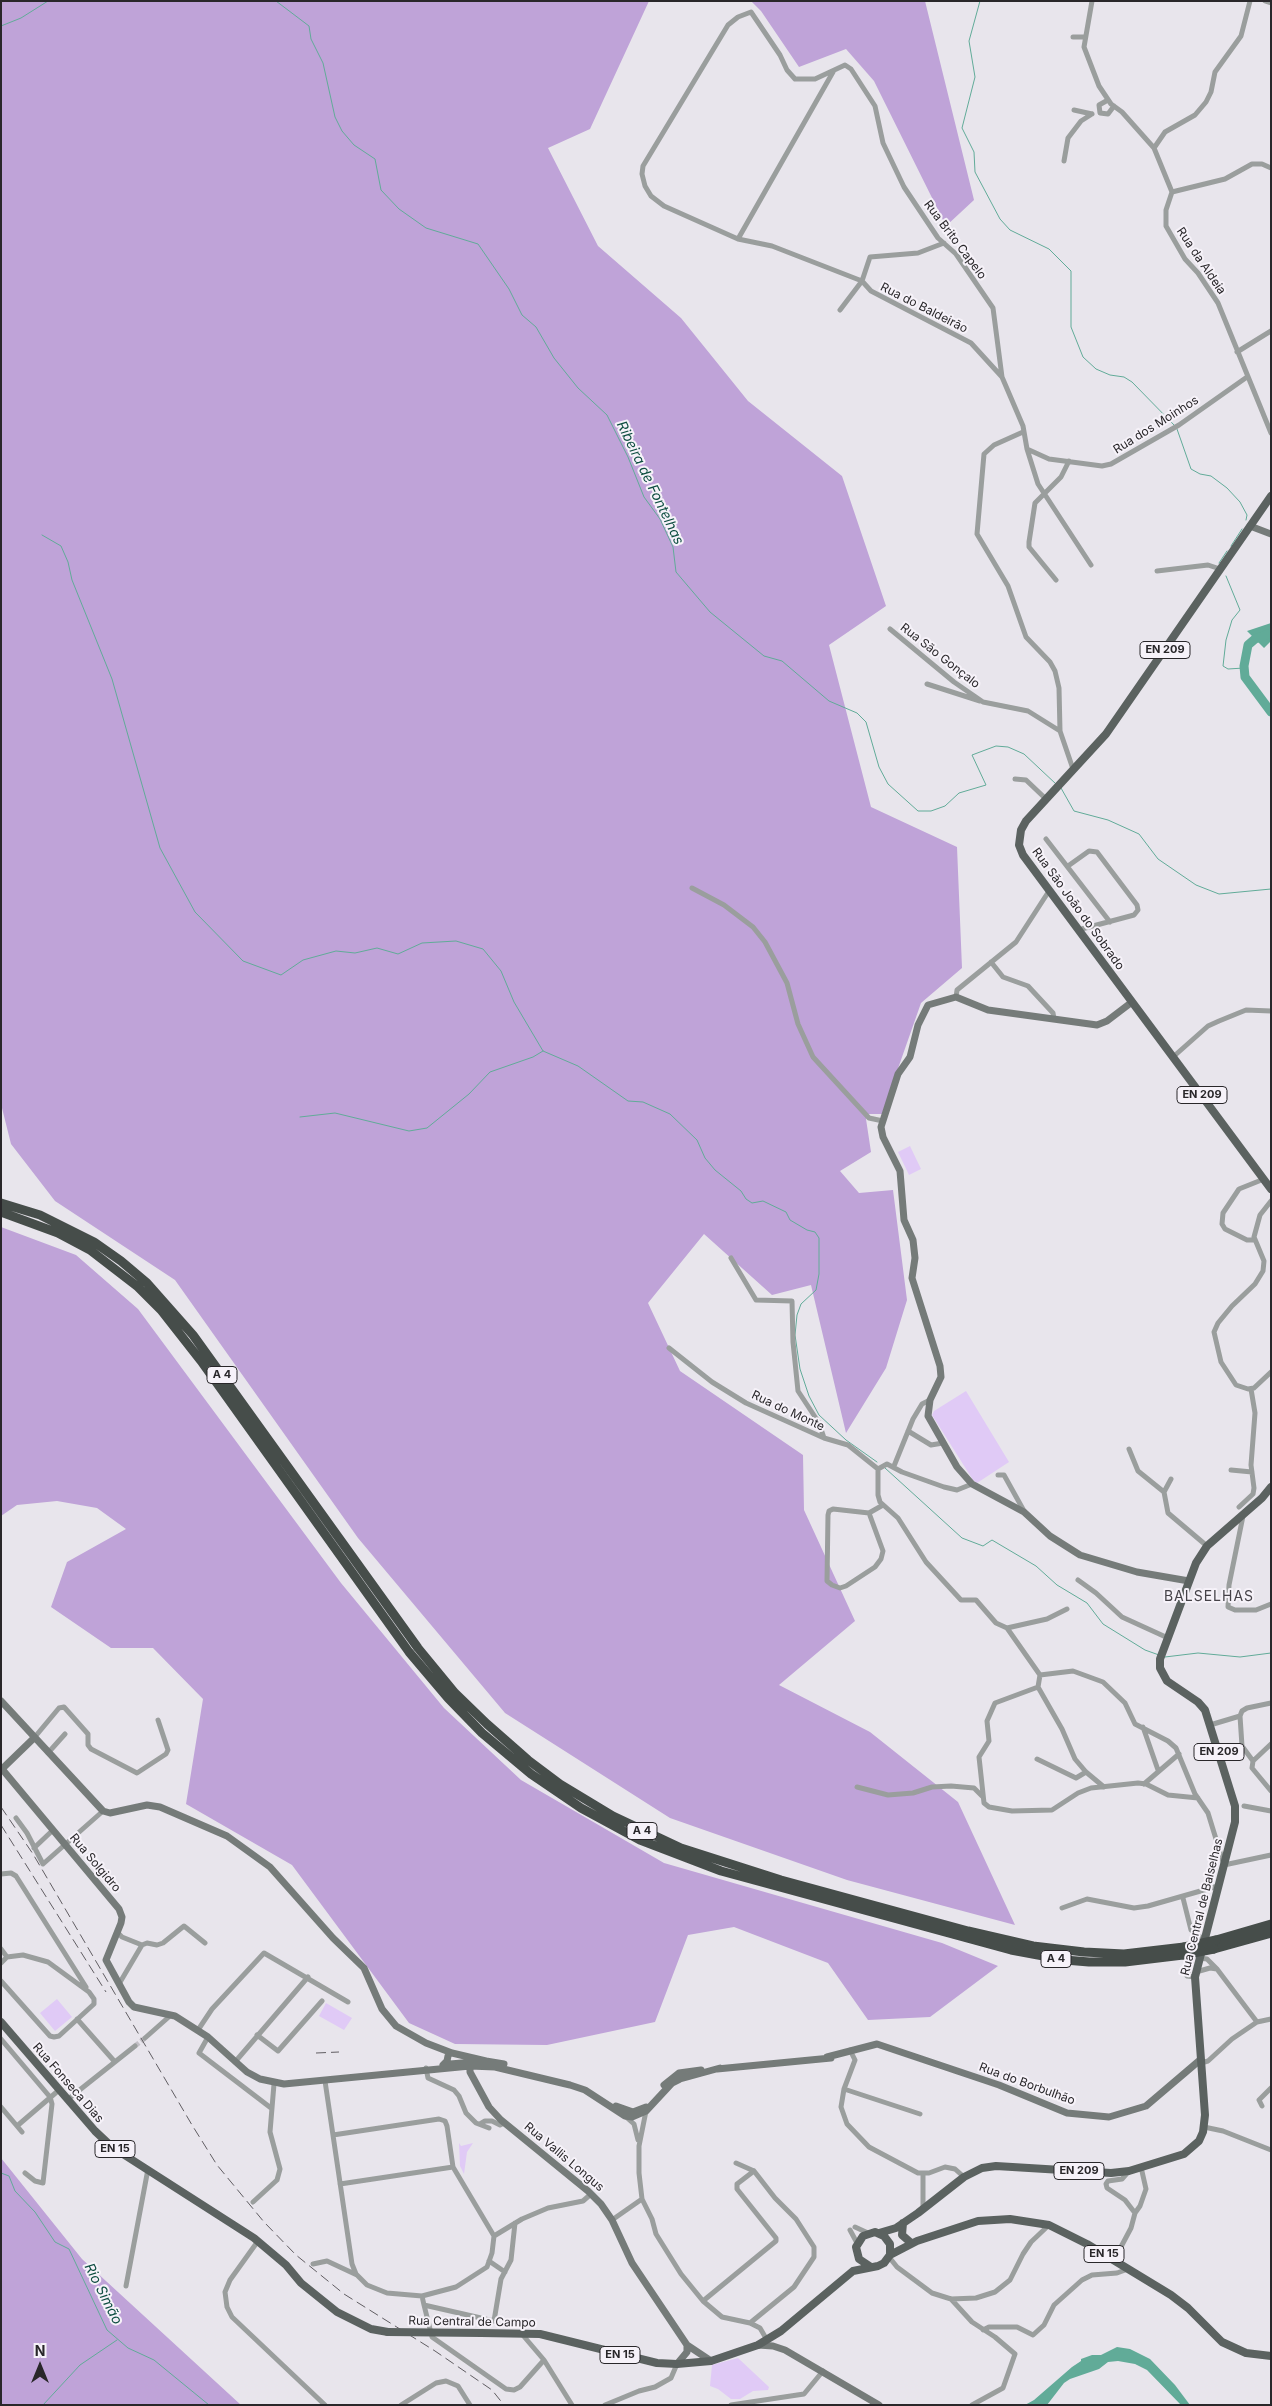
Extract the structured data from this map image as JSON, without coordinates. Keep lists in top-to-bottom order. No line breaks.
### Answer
{"streets":{"highway":["A 4"],"main road":["EN 209","Rua São João do Sobrado","Rua Central de Balselhas","Rua Fonseca Dias","EN 15","Rua Central de Campo"],"street":["Rua Brito Capelo","Rua da Aldeia","Rua do Baldeirão","Rua dos Moinhos","Rua São Gonçalo","Rua do Monte","Rua Solgidro","Rua do Borbulhão","Rua Vallis Longus"]},"crossings":[["Rua Brito Capelo","Rua do Baldeirão"],["Rua da Aldeia","Rua dos Moinhos"],["EN 209","Rua Central de Balselhas"],["EN 209","EN 15"],["EN 209","Rua Central de Campo"],["Rua Central de Balselhas","Rua do Borbulhão"],["Rua Fonseca Dias","Rua Central de Campo"],["EN 15","Rua Central de Campo"]],"districts":["BALSELHAS"],"water":["Ribeira de Fontelhas","Rio Simão"],"north":"top"}
